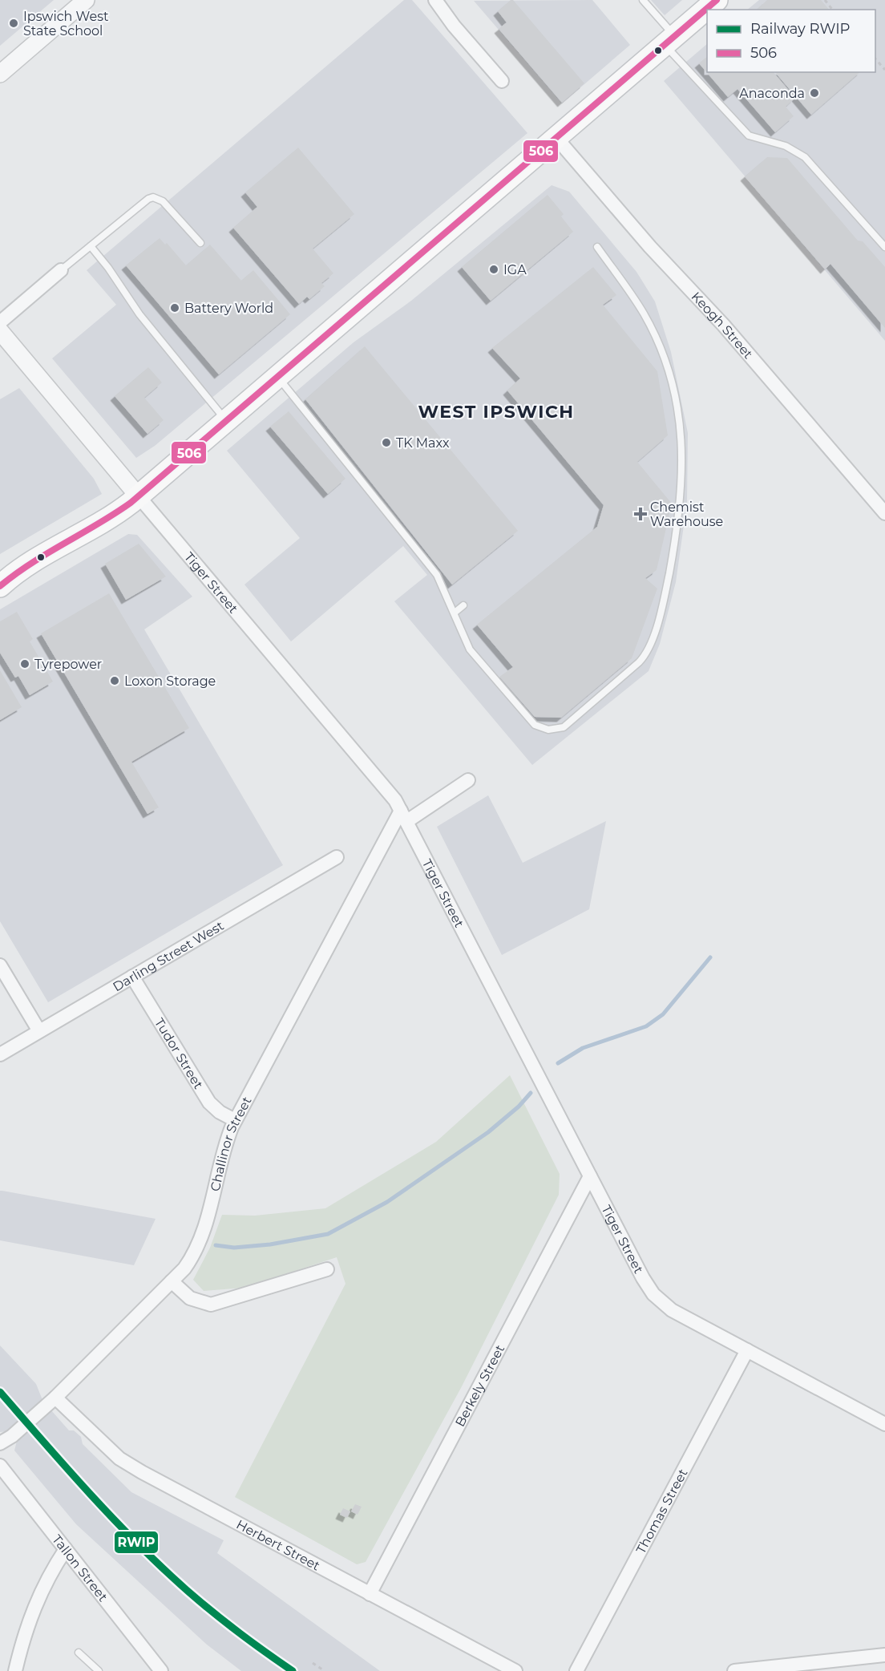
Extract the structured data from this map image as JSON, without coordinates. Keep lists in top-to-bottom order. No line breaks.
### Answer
{"streets":{"street":["Keogh Street","Tiger Street","Darling Street West","Tudor Street","Challinor Street","Berkely Street","Thomas Street","Herbert Street","Tallon Street"]},"crossings":[["Tiger Street","Challinor Street"],["Tiger Street","Berkely Street"],["Tiger Street","Thomas Street"],["Darling Street West","Tudor Street"],["Tudor Street","Challinor Street"],["Challinor Street","Herbert Street"],["Berkely Street","Herbert Street"]],"districts":["WEST IPSWICH"],"places":{"other":["Ipswich West State School","Anaconda","IGA","Battery World","TK Maxx","Tyrepower","Loxon Storage"],"health":["Chemist Warehouse"]},"lines":["transit line 506","rail line RWIP"],"legend":["Railway RWIP","506"]}
